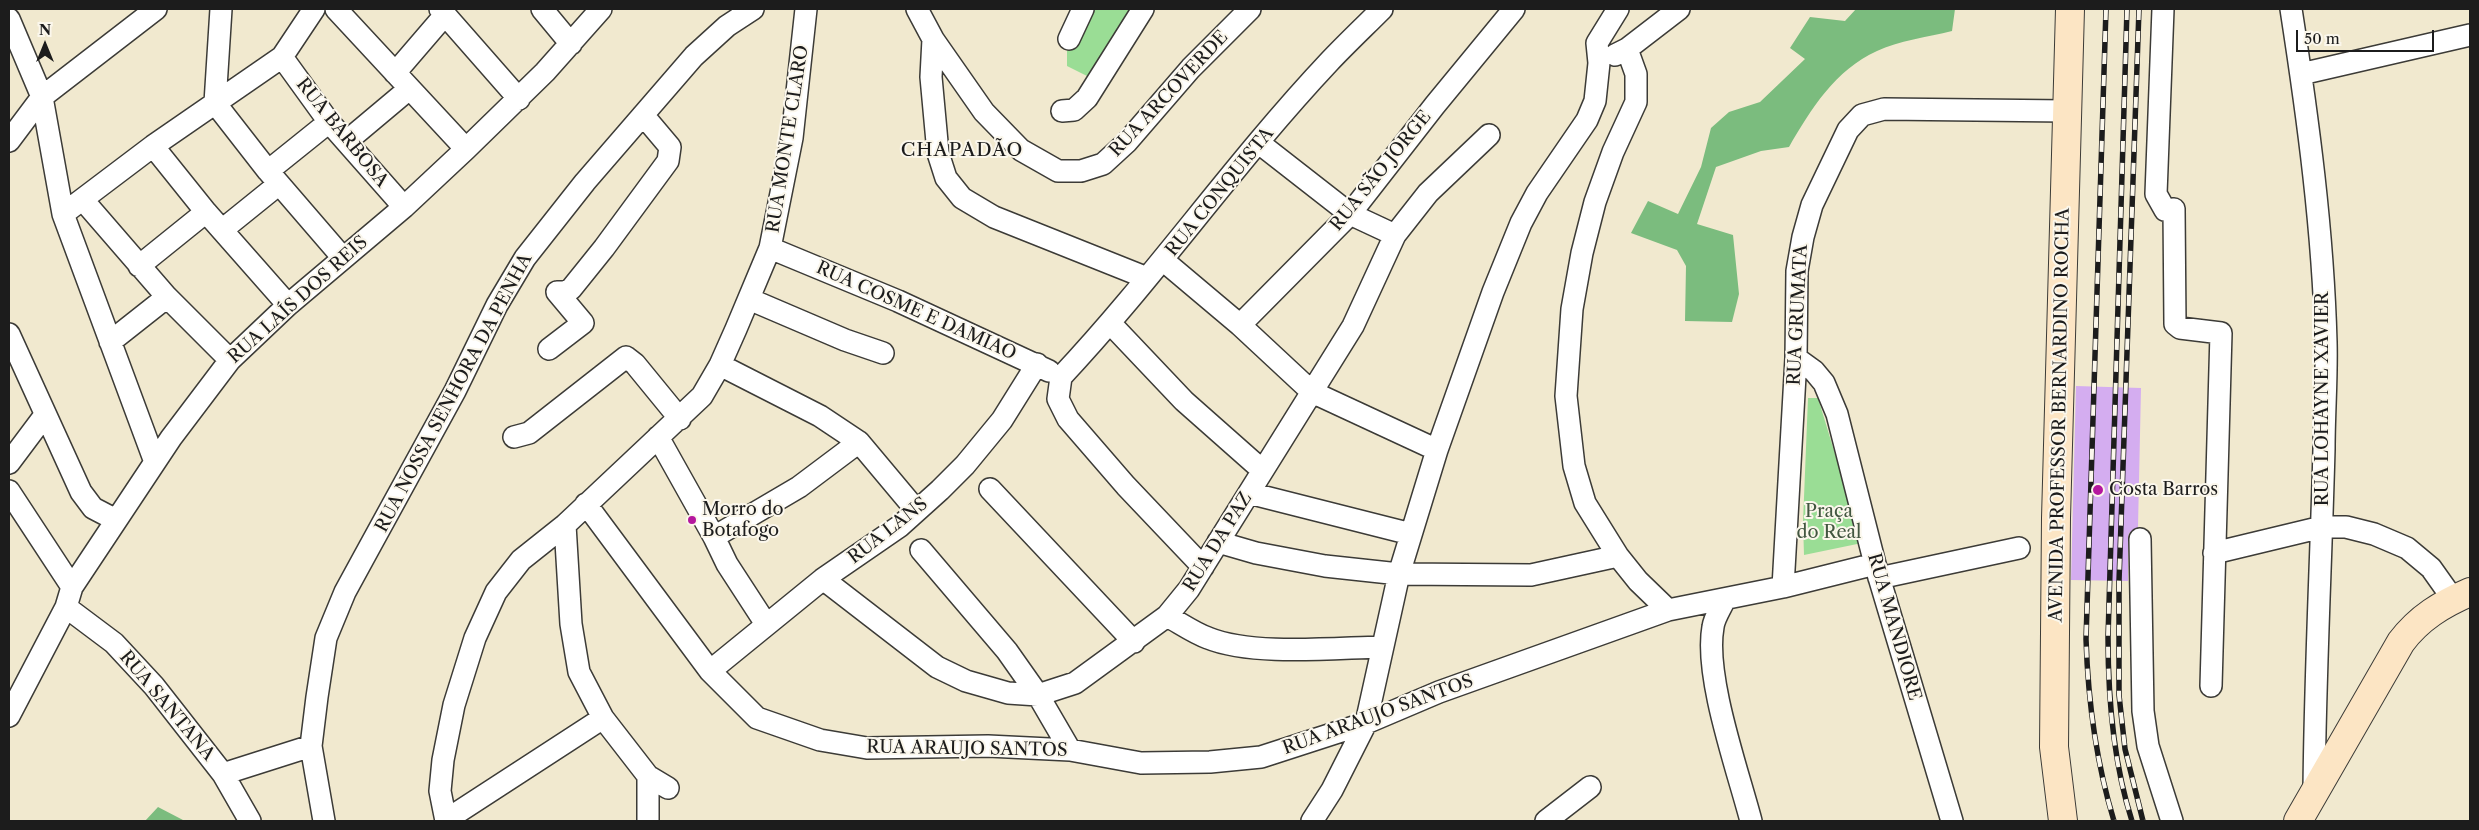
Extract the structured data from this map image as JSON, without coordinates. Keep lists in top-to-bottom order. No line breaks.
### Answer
{"streets":{"main road":["AVENIDA PROFESSOR BERNARDINO ROCHA"],"street":["RUA ARCOVERDE","RUA BARBOSA","RUA MONTE CLARO","RUA SÃO JORGE","RUA CONQUISTA","RUA LAÍS DOS REIS","RUA COSME E DAMIAO","RUA GRUMATA","RUA NOSSA SENHORA DA PENHA","RUA LOHAYNE XAVIER","RUA LANS","RUA DA PAZ","RUA MANDIORE","RUA SANTANA","RUA ARAUJO SANTOS"]},"crossings":[["RUA BARBOSA","RUA LAÍS DOS REIS"],["RUA MONTE CLARO","RUA COSME E DAMIAO"],["RUA MONTE CLARO","RUA ARAUJO SANTOS"],["RUA CONQUISTA","RUA COSME E DAMIAO"],["RUA LAÍS DOS REIS","RUA SANTANA"],["RUA COSME E DAMIAO","RUA LANS"],["RUA GRUMATA","AVENIDA PROFESSOR BERNARDINO ROCHA"],["RUA GRUMATA","RUA MANDIORE"],["RUA GRUMATA","RUA ARAUJO SANTOS"],["RUA LANS","RUA DA PAZ"],["RUA LANS","RUA ARAUJO SANTOS"],["RUA MANDIORE","RUA ARAUJO SANTOS"]],"districts":["CHAPADÃO"],"parks":["Praça do Real"],"places":["Costa Barros","Morro do Botafogo"],"scale_bar":"50 m","north":"top"}
